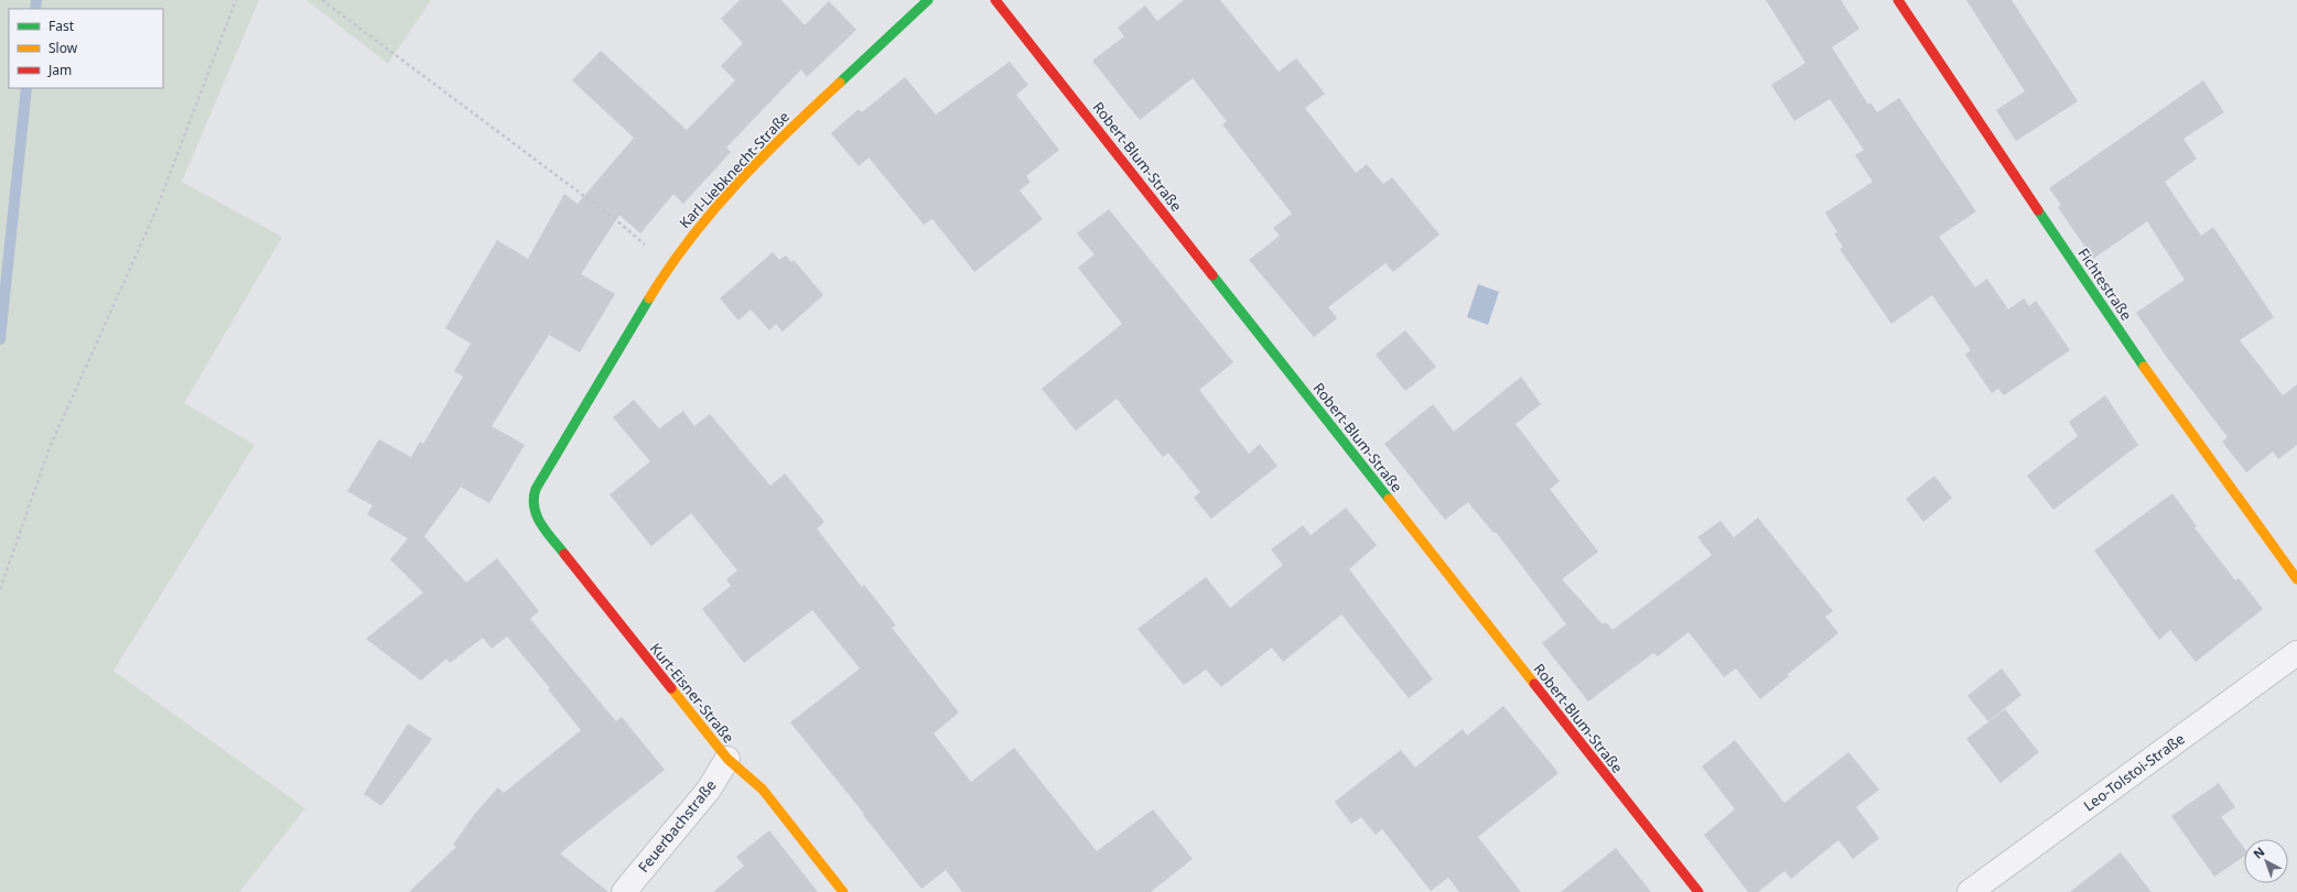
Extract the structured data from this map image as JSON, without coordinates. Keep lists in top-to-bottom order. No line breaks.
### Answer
{"streets":{"street":["Robert-Blum-Straße","Karl-Liebknecht-Straße","Fichtestraße","Kurt-Eisner-Straße","Leo-Tolstoi-Straße","Feuerbachstraße"]},"crossings":[["Karl-Liebknecht-Straße","Kurt-Eisner-Straße"],["Kurt-Eisner-Straße","Feuerbachstraße"]],"legend":["Fast","Slow","Jam"],"north":"top left"}
